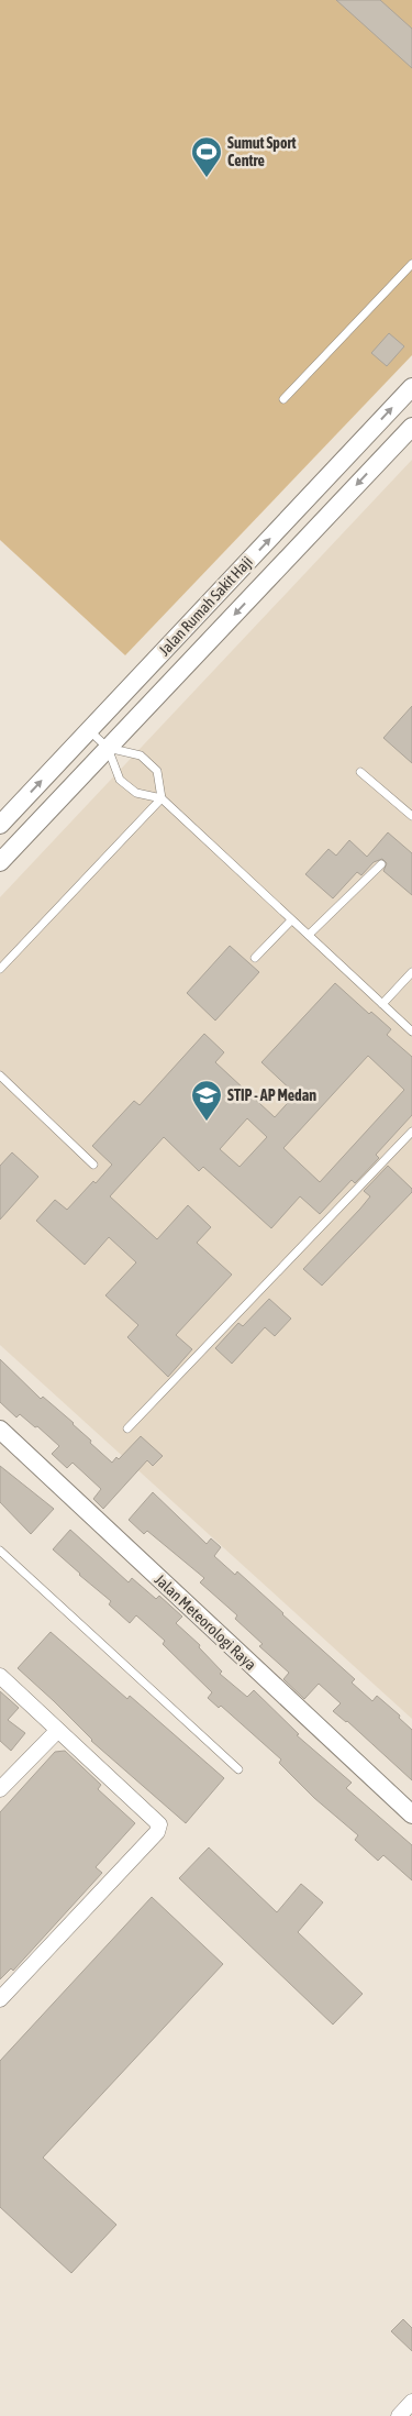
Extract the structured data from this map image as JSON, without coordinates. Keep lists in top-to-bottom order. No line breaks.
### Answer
{"streets":{"street":["Jalan Rumah Sakit Haji","Jalan Meteorologi Raya"]},"places":{"sports":["Sumut Sport Centre"],"school or university":["STIP - AP Medan"]}}
